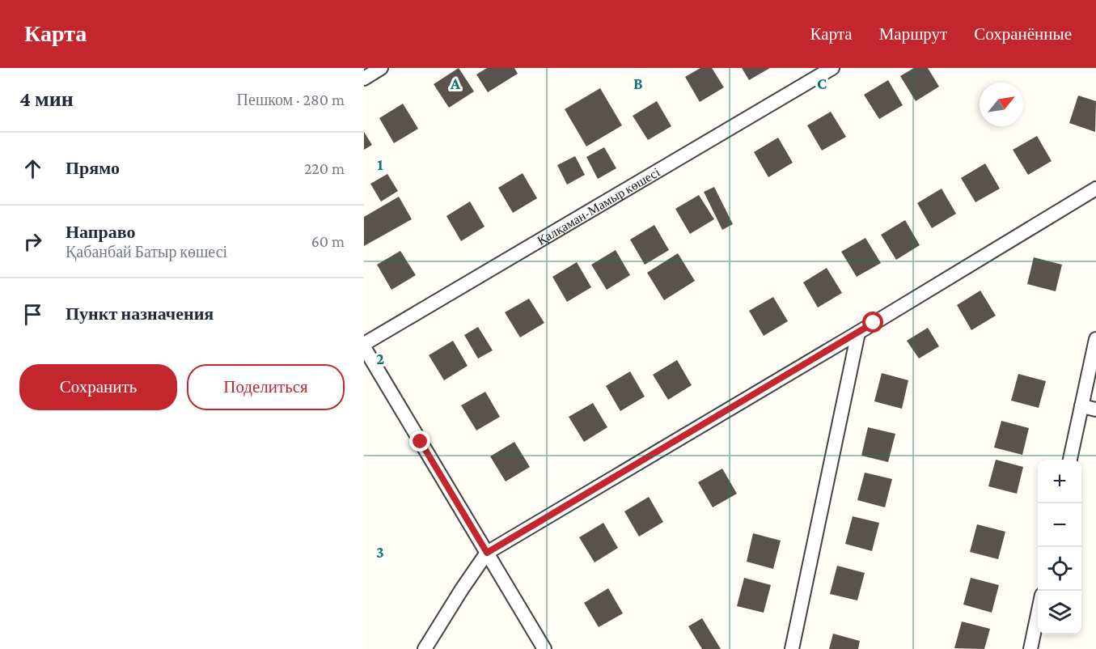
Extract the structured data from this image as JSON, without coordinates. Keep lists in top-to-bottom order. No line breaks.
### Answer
{"streets":{"street":["Қалқаман-Мамыр көшесі"]},"north":"top right","page":{"header":"Карта","nav":["Карта","Маршрут","Сохранённые"],"heading":["4 мин","Пешком · 280 m"],"list":[["Прямо","220 m"],["Направо","Қабанбай Батыр көшесі","60 m"],"Пункт назначения"],"buttons":["Сохранить","Поделиться"],"map_buttons":["+","−"]},"grid":{"columns":["A","B","C"],"rows":["1","2","3"]}}
